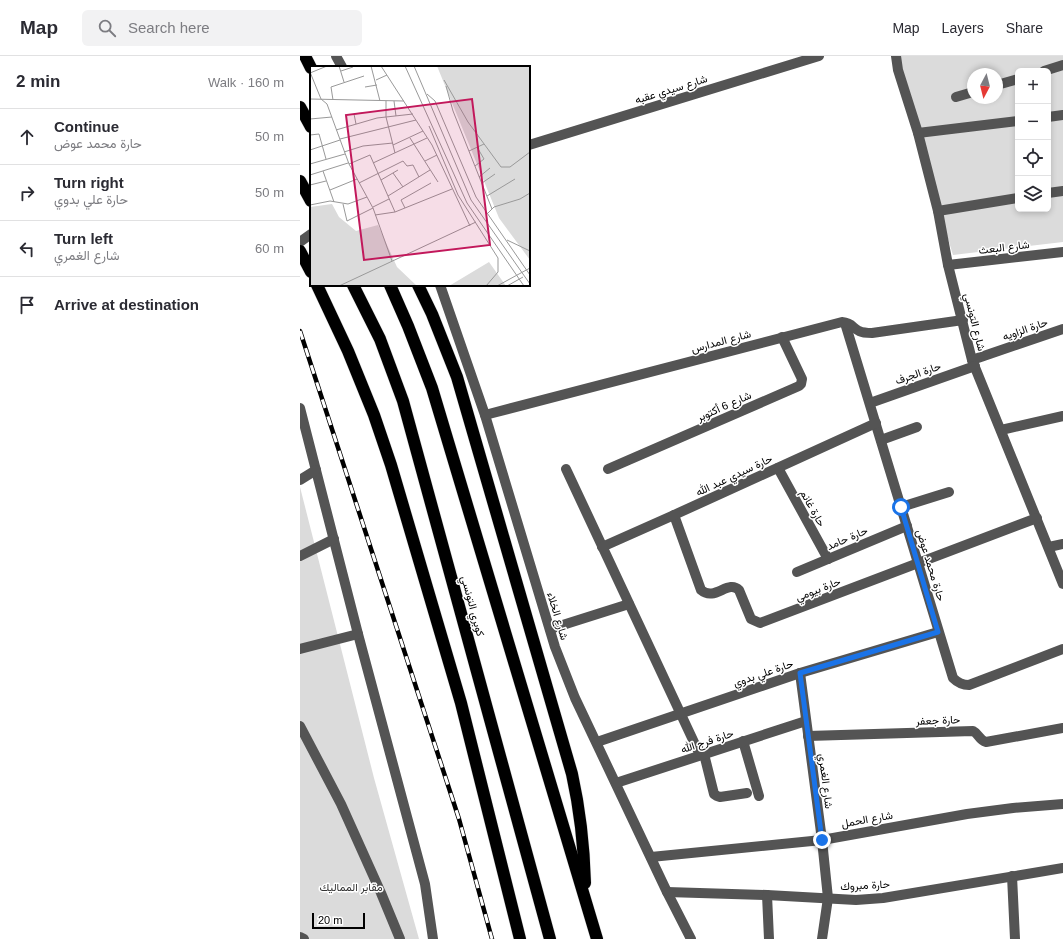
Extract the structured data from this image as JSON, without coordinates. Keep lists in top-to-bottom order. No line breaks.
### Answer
{"streets":{"highway":["كوبري التونسي"],"street":["شارع سيدي عقبه","شارع البعث","شارع التونسي","حارة الزاويه","شارع المدارس","حارة الجرف","شارع 6 أكتوبر","حارة سيدي عبد الله","حارة غانم","حارة حامد","حارة محمد عوض","حارة بيومي","شارع الخلاء","حارة علي بدوي","حارة جعفر","حارة فرج الله","شارع الغمري","شارع الحمل","حارة مبروك"]},"crossings":[["شارع البعث","شارع التونسي"],["شارع التونسي","حارة الزاويه"],["شارع التونسي","حارة الجرف"],["شارع التونسي","حارة بيومي"],["حارة الزاويه","حارة الجرف"],["شارع المدارس","شارع 6 أكتوبر"],["شارع المدارس","حارة محمد عوض"],["شارع المدارس","شارع الخلاء"],["حارة الجرف","حارة محمد عوض"],["حارة سيدي عبد الله","حارة غانم"],["حارة سيدي عبد الله","حارة محمد عوض"],["حارة سيدي عبد الله","حارة بيومي"],["حارة غانم","حارة حامد"],["حارة حامد","حارة محمد عوض"],["حارة محمد عوض","حارة بيومي"],["حارة محمد عوض","حارة علي بدوي"],["شارع الخلاء","حارة علي بدوي"],["شارع الخلاء","حارة فرج الله"],["شارع الخلاء","شارع الحمل"],["شارع الخلاء","حارة مبروك"],["حارة علي بدوي","شارع الغمري"],["حارة جعفر","شارع الغمري"],["حارة فرج الله","شارع الغمري"],["شارع الغمري","شارع الحمل"],["شارع الغمري","حارة مبروك"]],"parks":["مقابر المماليك"],"scale_bar":"20 m","north":"bottom","page":{"header":"Map","search":"Search here","nav":["Map","Layers","Share"],"heading":["2 min","Walk · 160 m"],"map_buttons":["+","−"],"list":[["Continue","حارة محمد عوض","50 m"],["Turn right","حارة علي بدوي","50 m"],["Turn left","شارع الغمري","60 m"],"Arrive at destination"],"scale":"20 m"}}
